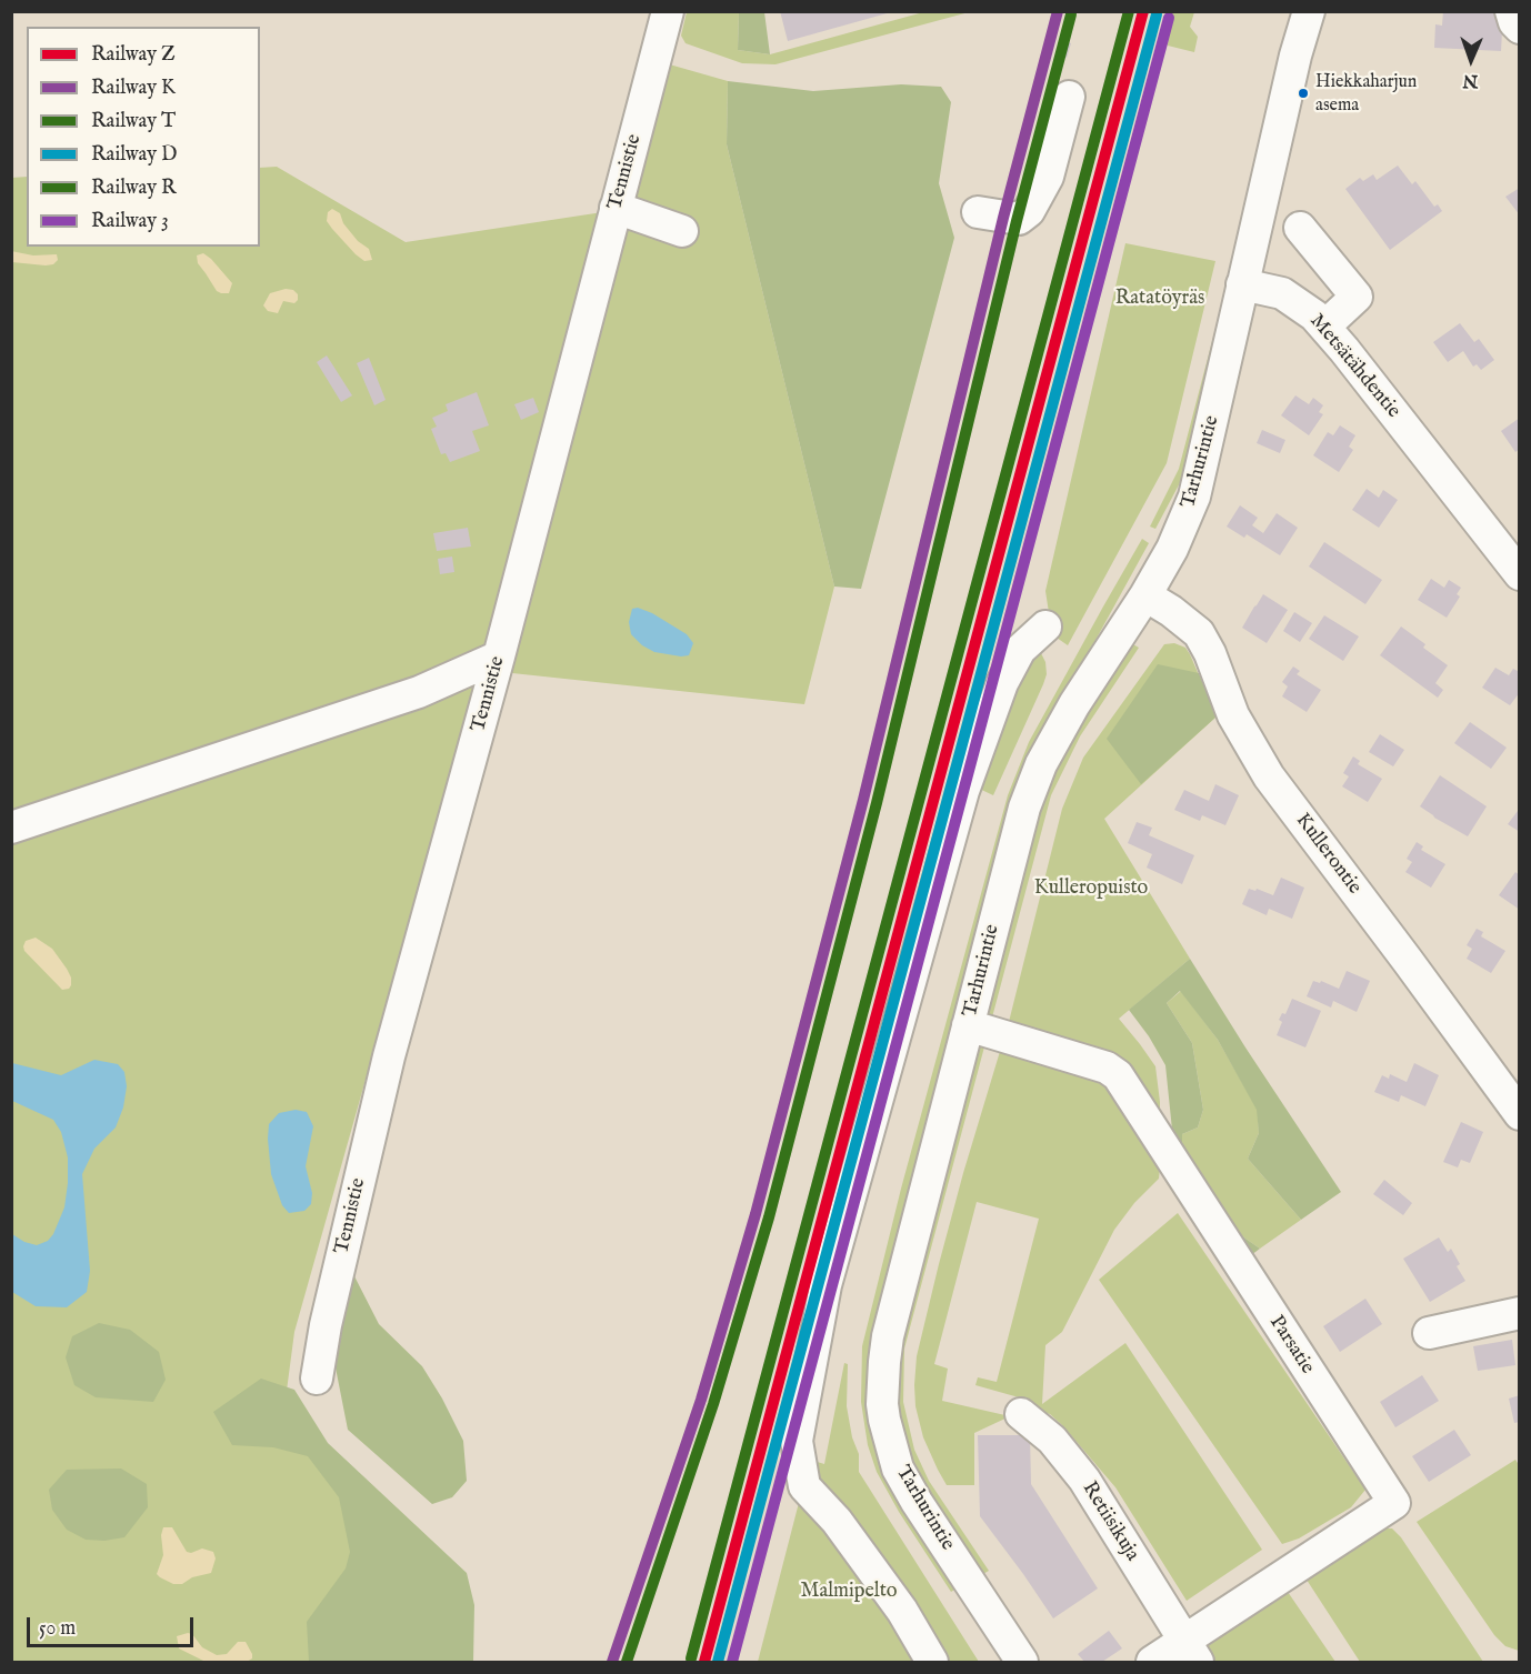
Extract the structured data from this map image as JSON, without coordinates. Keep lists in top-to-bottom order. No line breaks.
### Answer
{"streets":{"street":["Tennistie","Metsätähdentie","Tarhurintie","Kullerontie","Parsatie","Retiisikuja"]},"crossings":[["Metsätähdentie","Tarhurintie"],["Tarhurintie","Kullerontie"],["Tarhurintie","Parsatie"],["Parsatie","Retiisikuja"]],"parks":["Ratatöyräs","Kulleropuisto","Malmipelto"],"places":["Hiekkaharjun asema"],"lines":["rail line Z","rail line K","rail line R","rail line T","rail line D","rail line 3"],"legend":["Railway Z","Railway K","Railway T","Railway D","Railway R","Railway 3"],"scale_bar":"50 m","north":"bottom"}
